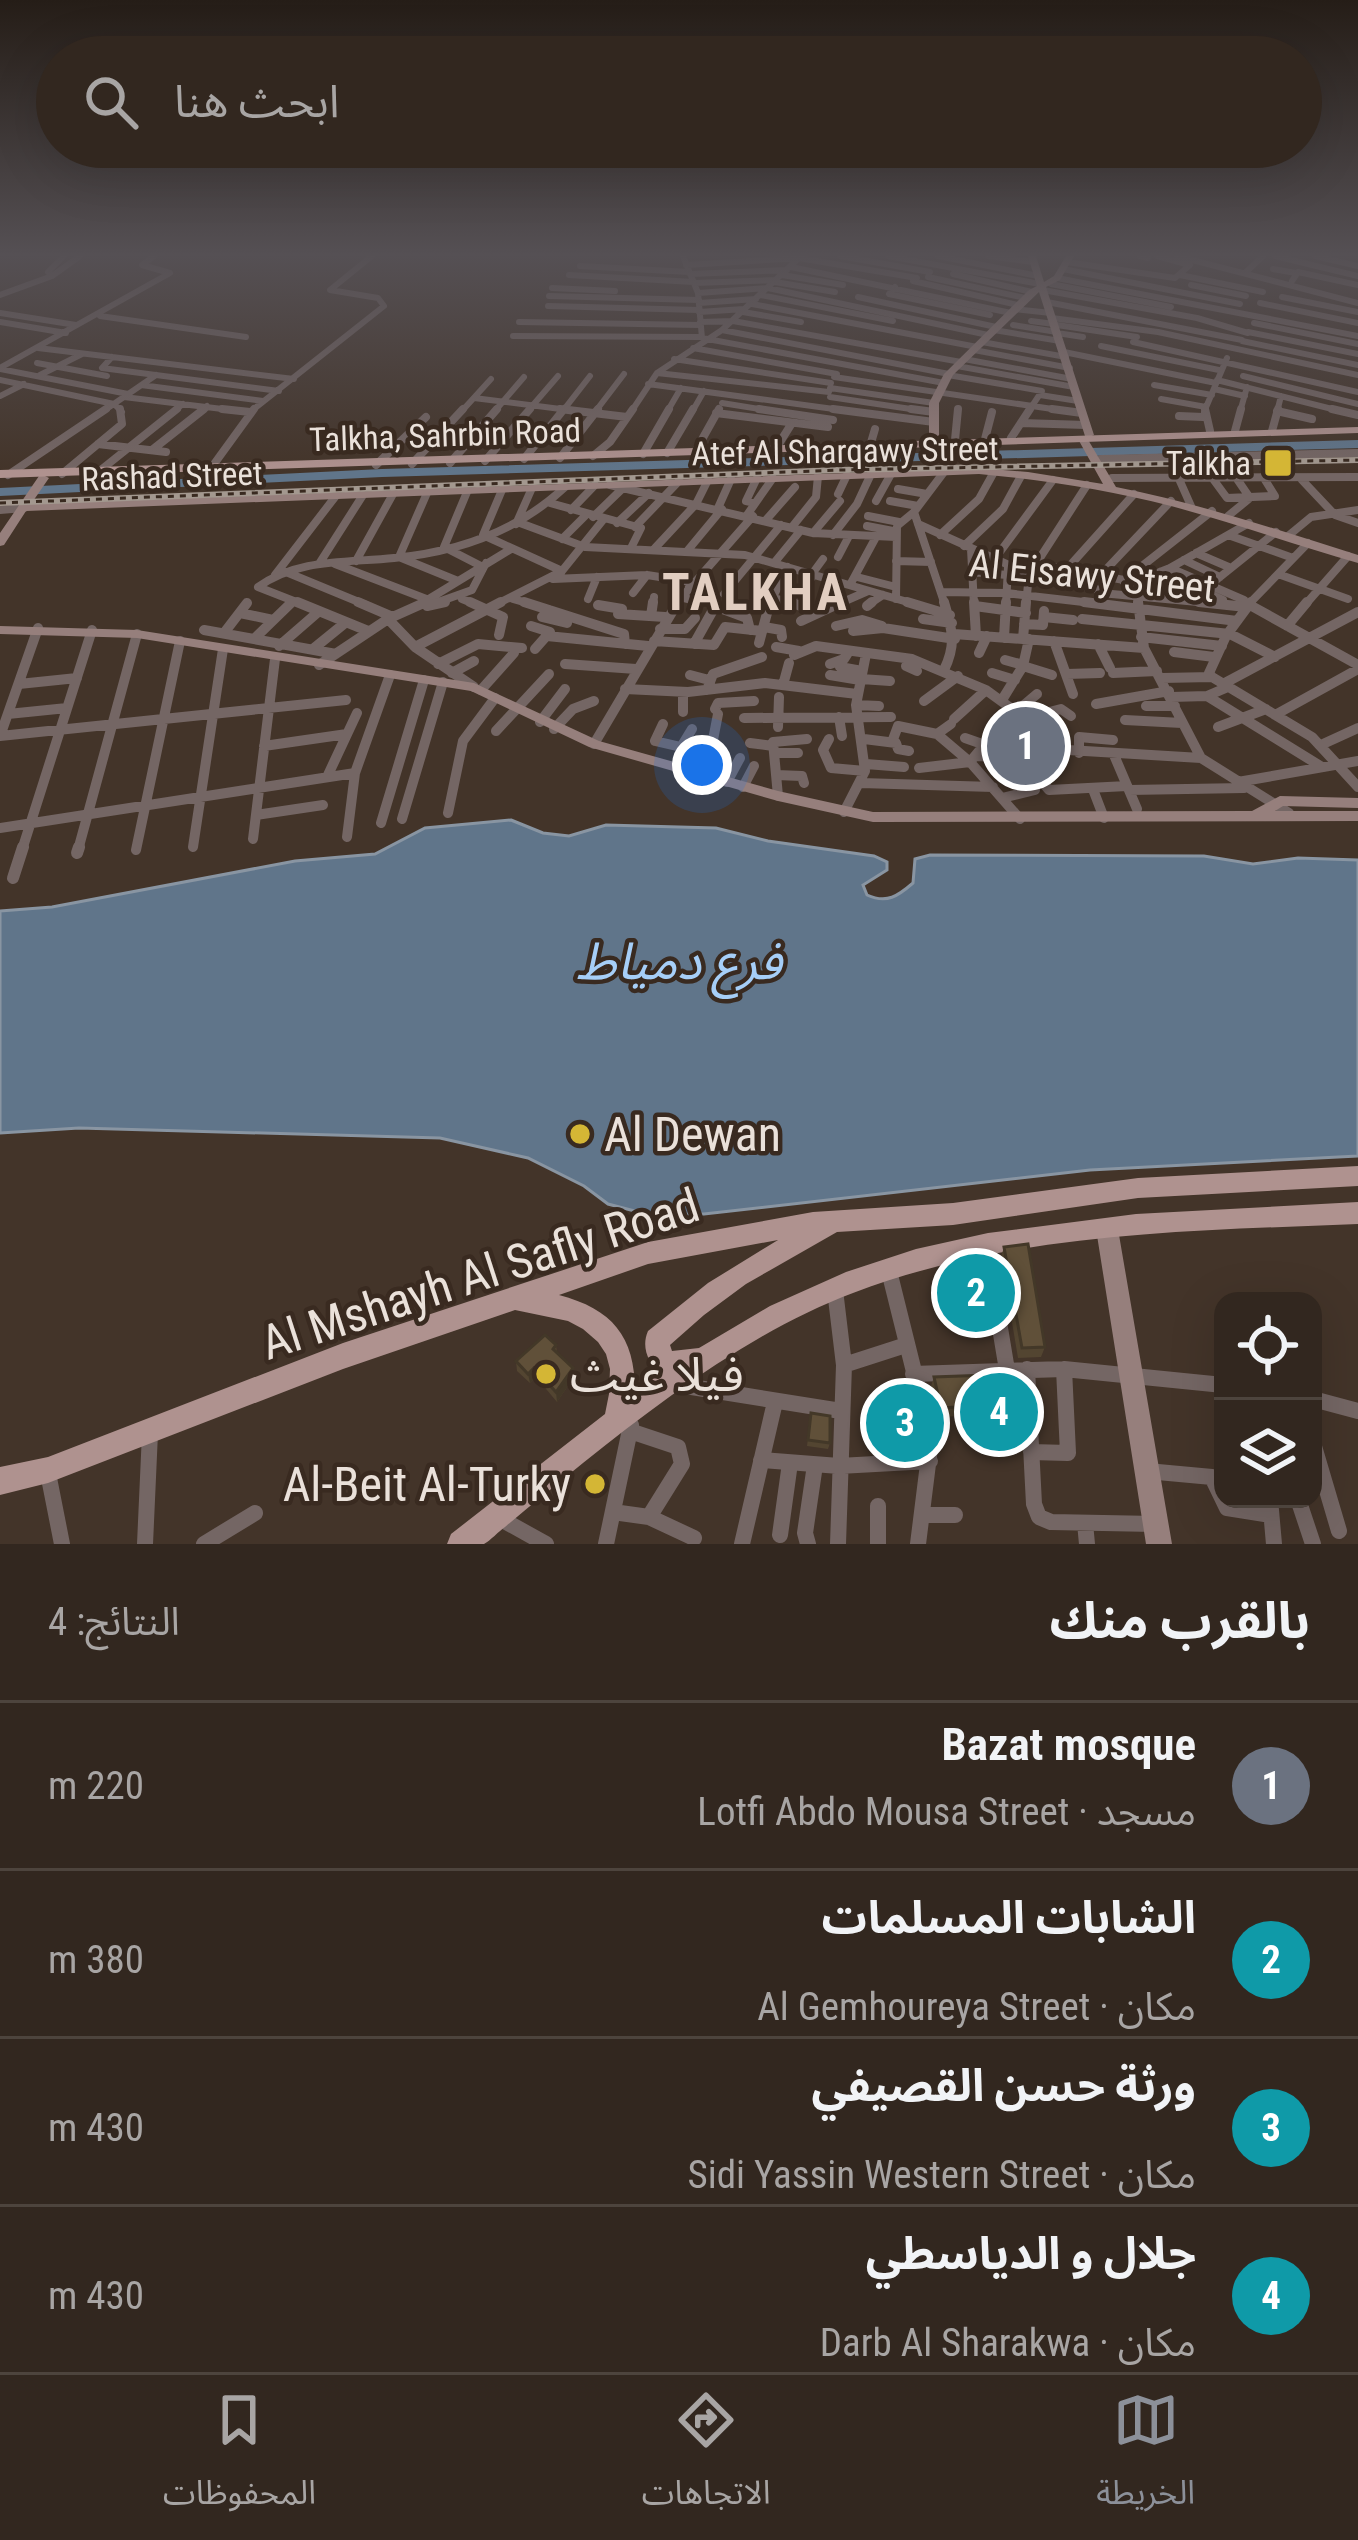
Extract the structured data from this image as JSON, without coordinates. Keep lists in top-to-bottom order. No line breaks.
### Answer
{"streets":{"main road":["Talkha, Sahrbin Road","Al Mshayh Al Safly Road"],"street":["Atef Al Sharqawy Street","Rashad Street","Al Eisawy Street"]},"crossings":[["Atef Al Sharqawy Street","Rashad Street"]],"districts":["TALKHA"],"water":["فرع دمياط"],"places":{"transit":["Talkha"],"other":["Al Dewan","فيلا غيث","Al-Beit Al-Turky"]},"page":{"search":"ابحث هنا","pins":["1","2","4","3"],"heading":["بالقرب منك","النتائج: 4"],"list":[{"mark":"1","name":"Bazat mosque","note":"مسجد · Lotfi Abdo Mousa Street","value":"220 m"},{"mark":"2","name":"الشابات المسلمات","note":"مكان · Al Gemhoureya Street","value":"380 m"},{"mark":"3","name":"ورثة حسن القصيفي","note":"مكان · Sidi Yassin Western Street","value":"430 m"},{"mark":"4","name":"جلال و الدياسطي","note":"مكان · Darb Al Sharakwa","value":"430 m"}],"nav":["الخريطة","الاتجاهات","المحفوظات"]}}
